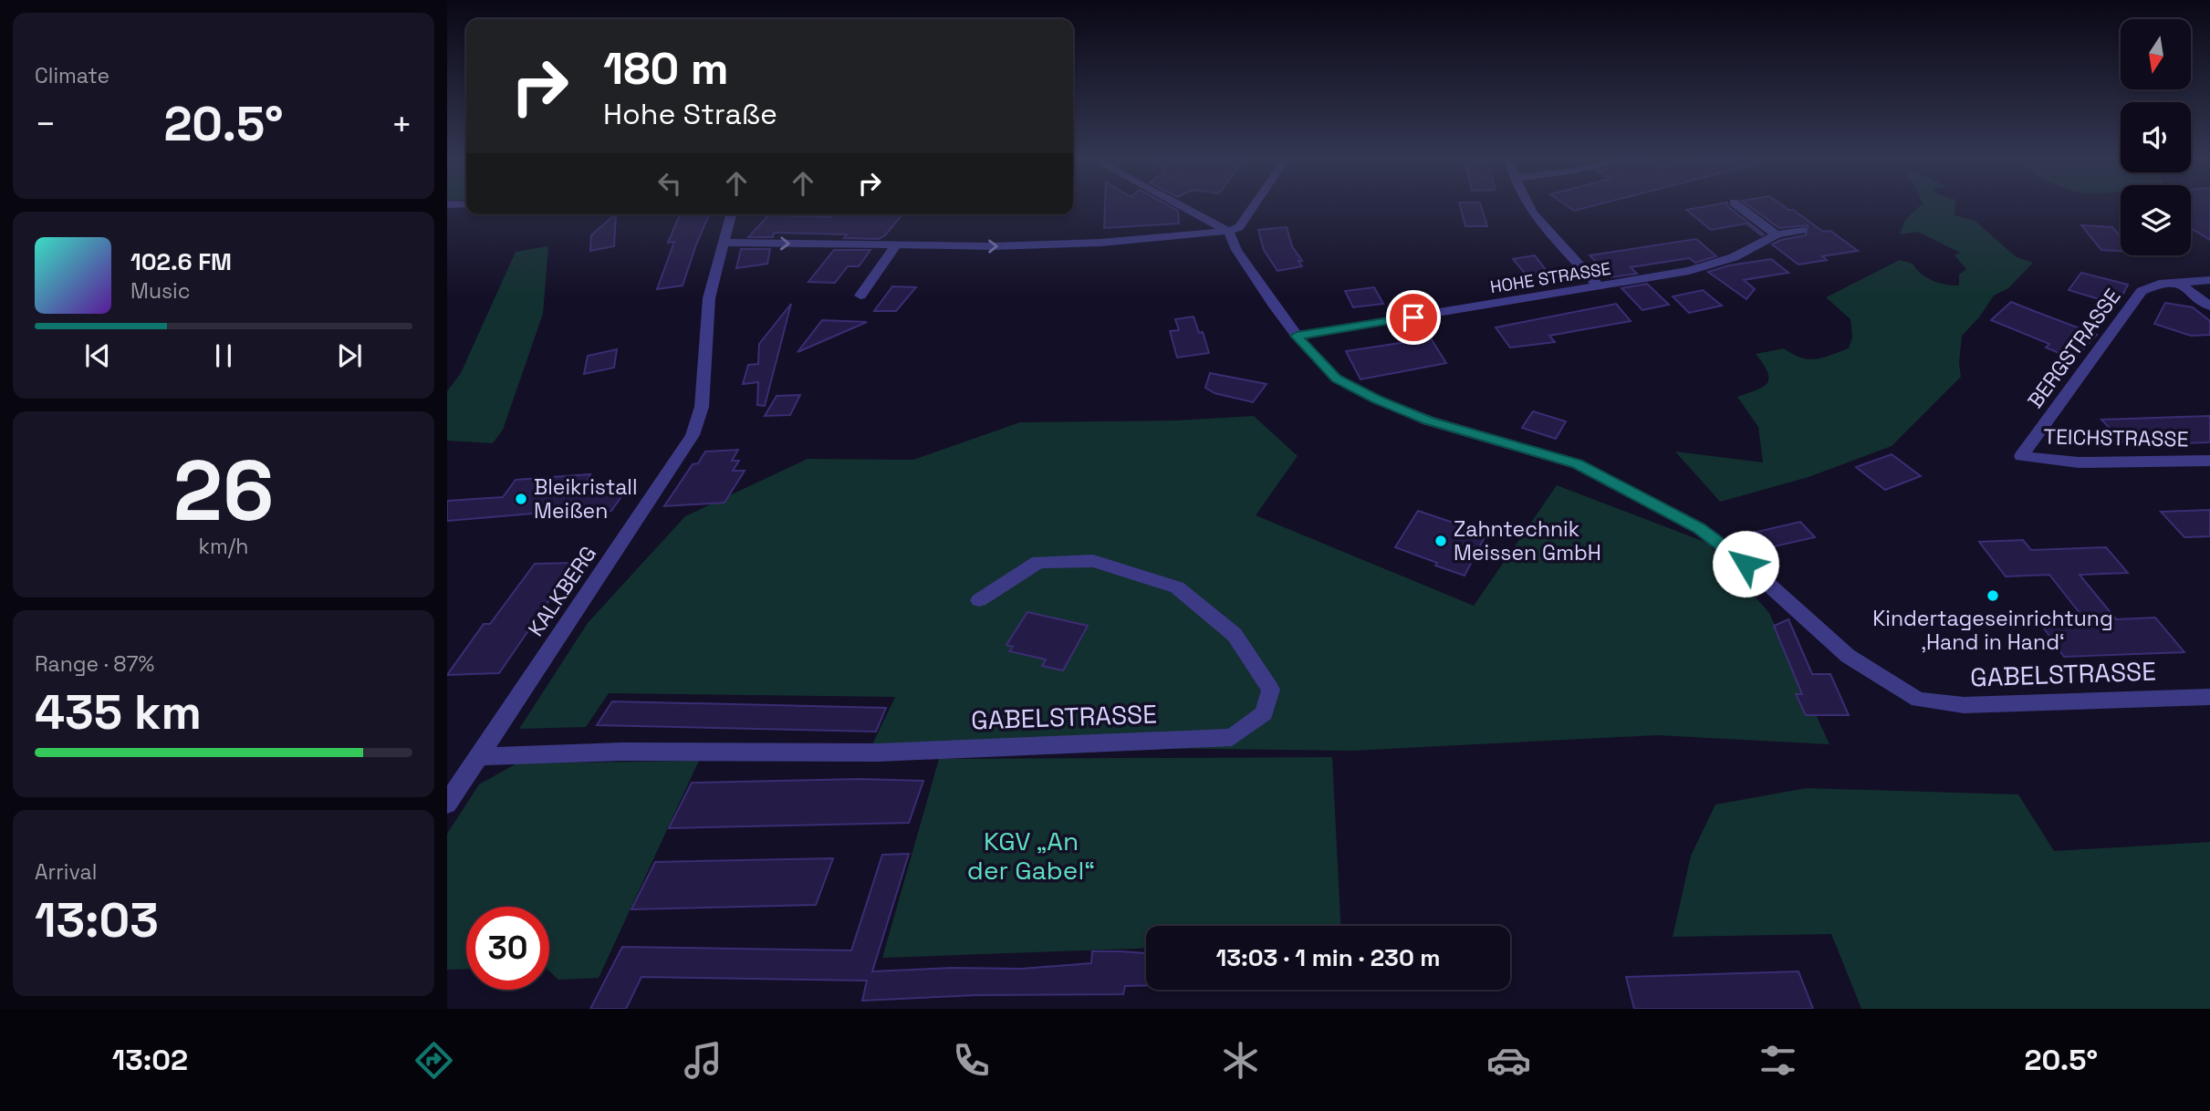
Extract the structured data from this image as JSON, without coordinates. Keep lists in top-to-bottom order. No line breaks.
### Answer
{"streets":{"street":["HOHE STRASSE","BERGSTRASSE","TEICHSTRASSE","KALKBERG","GABELSTRASSE"]},"crossings":[["HOHE STRASSE","GABELSTRASSE"],["BERGSTRASSE","TEICHSTRASSE"],["KALKBERG","GABELSTRASSE"]],"parks":["KGV „An der Gabel“"],"places":["Bleikristall Meißen","Zahntechnik Meissen GmbH","Kindertageseinrichtung ‚Hand in Hand‘"],"north":"bottom","page":{"tile":["Climate",["26","km/h"],["Range · 87%","435 km"],["Arrival","13:03"]],"turn":["180 m","Hohe Straße"],"heat":["−","20.5°","+"],"song":["102.6 FM","Music"],"limit":"30","trip":"13:03 · 1 min · 230 m","tabs":["13:02","20.5°"]}}
